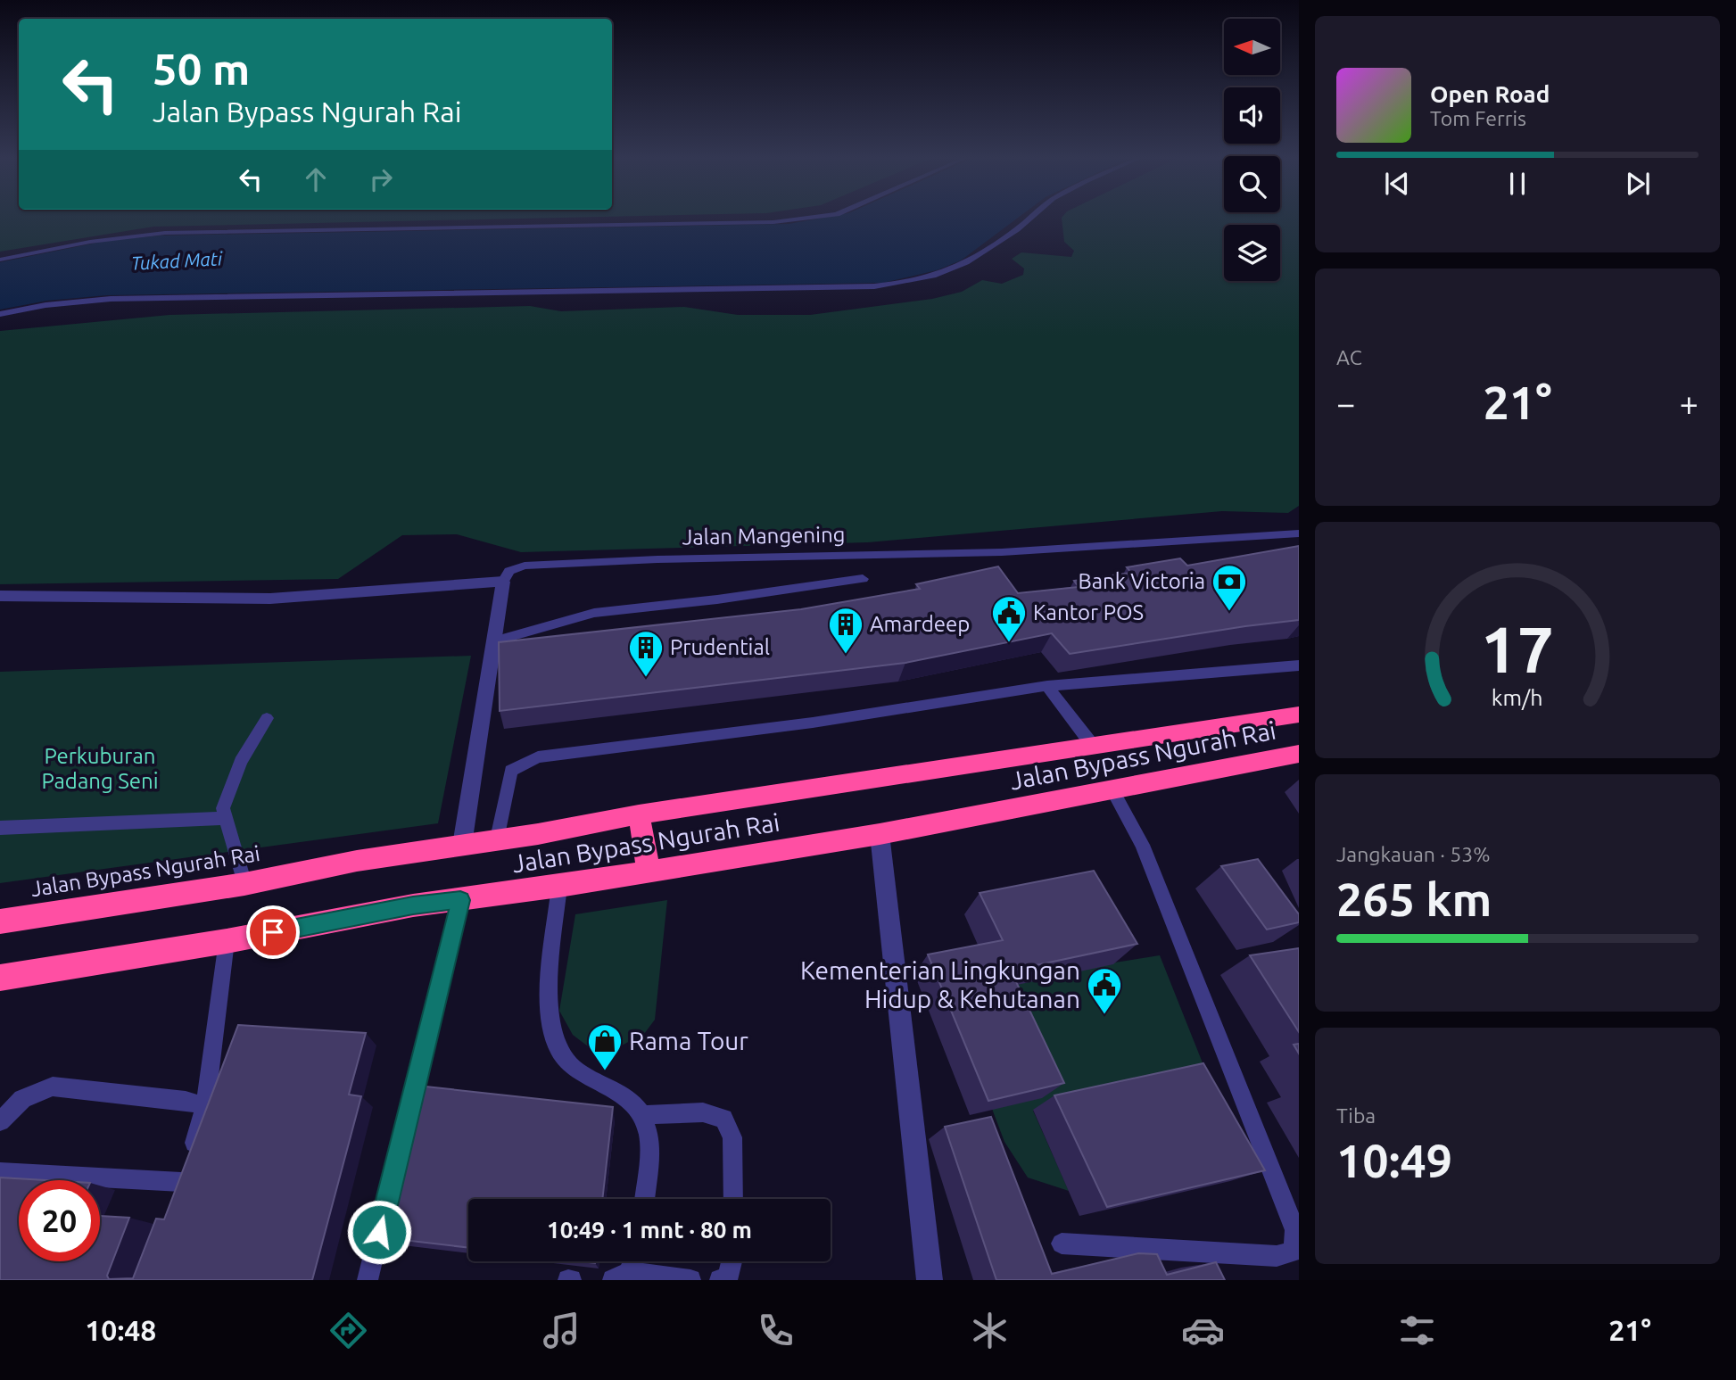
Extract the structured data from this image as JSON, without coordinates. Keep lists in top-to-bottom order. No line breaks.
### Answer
{"streets":{"highway":["Jalan Bypass Ngurah Rai"],"lane":["Jalan Mangening"]},"water":["Tukad Mati"],"parks":["Perkuburan Padang Seni"],"places":{"bank":["Bank Victoria"],"public building":["Kantor POS","Kementerian Lingkungan Hidup & Kehutanan"],"building":["Amardeep","Prudential"],"shop":["Rama Tour"]},"north":"left","page":{"turn":["50 m","Jalan Bypass Ngurah Rai"],"song":["Open Road","Tom Ferris"],"tile":["AC",["Jangkauan · 53%","265 km"],["Tiba","10:49"]],"heat":["−","21°","+"],"limit":"20","trip":"10:49 · 1 mnt · 80 m","tabs":["10:48","21°"],"gauge":["17","km/h"]}}
